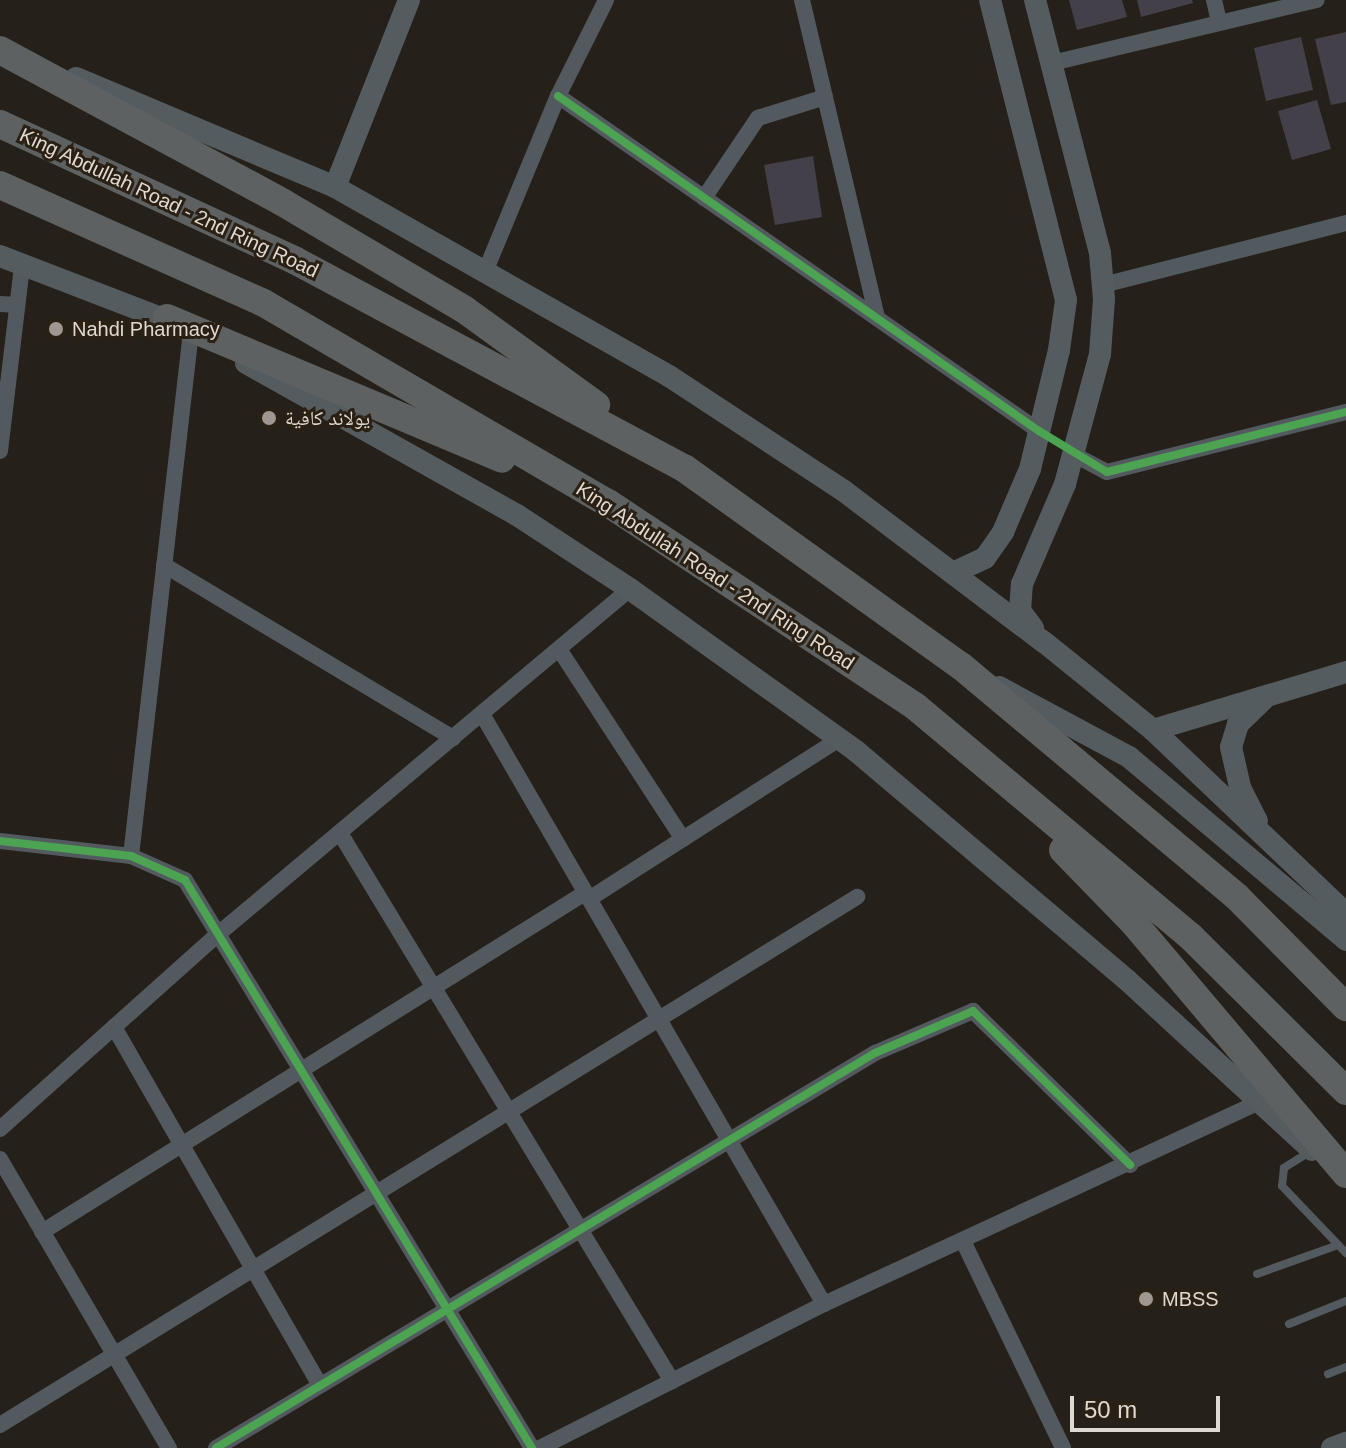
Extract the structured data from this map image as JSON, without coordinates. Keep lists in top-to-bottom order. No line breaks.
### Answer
{"streets":{"highway":["King Abdullah Road - 2nd Ring Road"]},"places":["Nahdi Pharmacy","يولاند كافية","MBSS"],"scale_bar":"50 m"}
